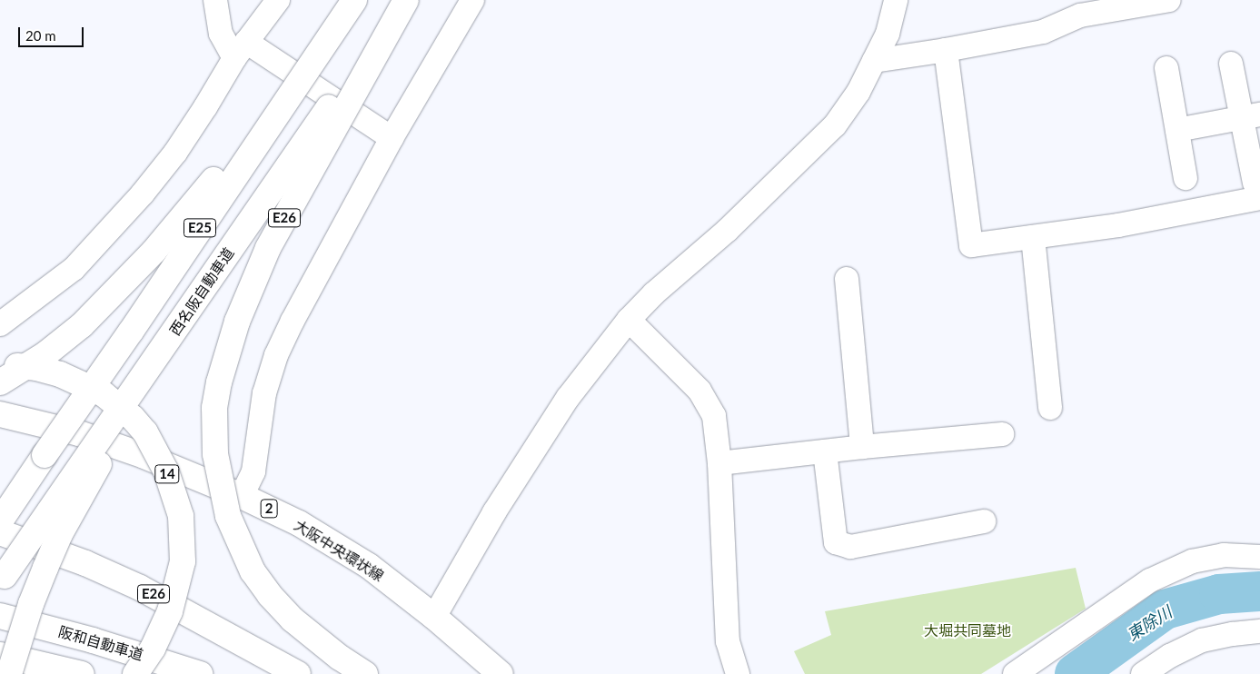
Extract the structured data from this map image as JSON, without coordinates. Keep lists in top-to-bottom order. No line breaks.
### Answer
{"streets":{"main road":["E26","E25","西名阪自動車道","14","2","大阪中央環状線","阪和自動車道"]},"crossings":[["E26","西名阪自動車道"]],"water":["東除川"],"parks":["大堀共同墓地"],"scale_bar":"20 m"}
